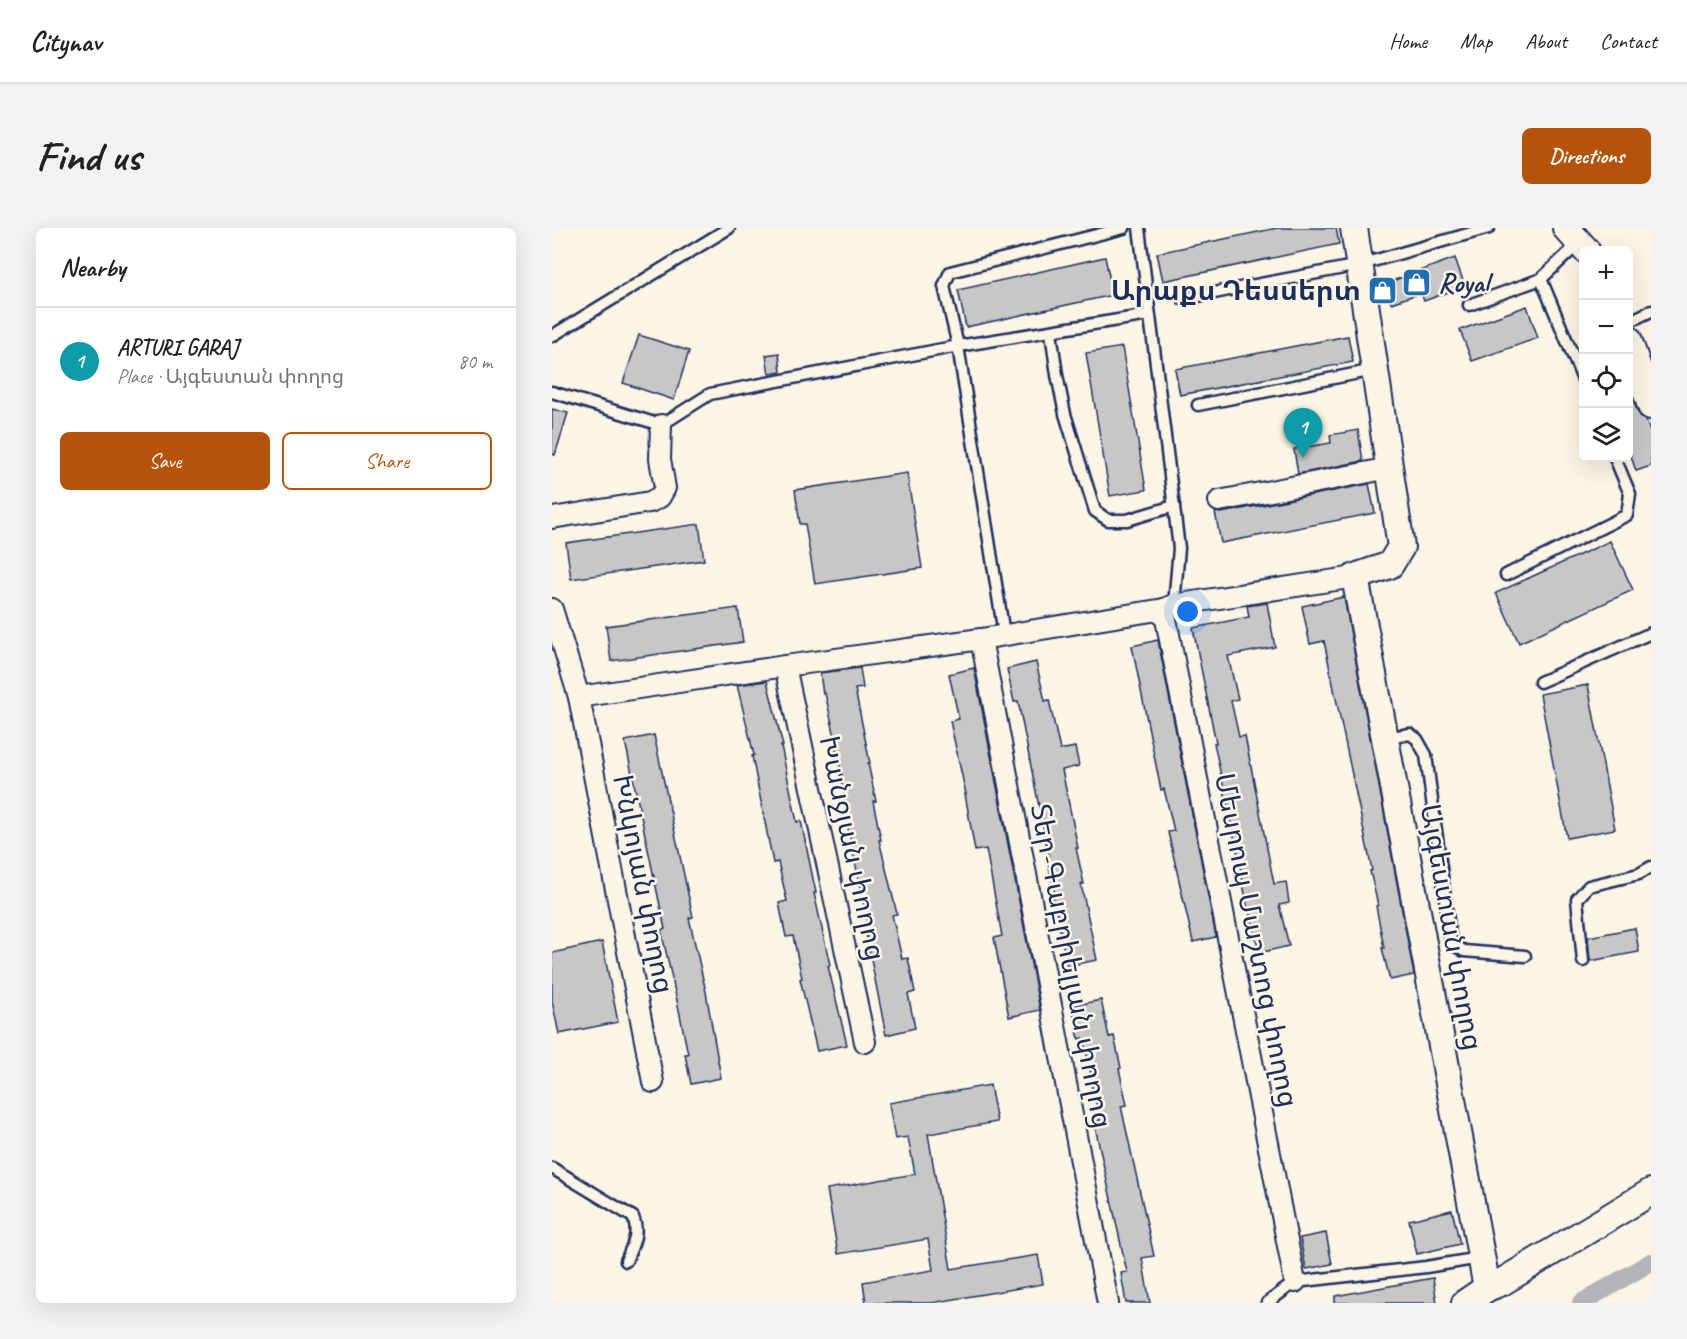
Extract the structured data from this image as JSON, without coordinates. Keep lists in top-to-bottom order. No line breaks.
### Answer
{"streets":{"street":["Խանջյան փողոց","Խնկոյան փողոց","Այգեստան փողոց","Մեսրոպ Մաշտոց փողոց","Տեր-Գաբրիելյան փողոց"]},"places":{"shop":["Royal","Արաքս Դեսսերտ"]},"page":{"header":"Citynav","nav":["Home","Map","About","Contact"],"buttons":["Directions",["Save","Share"]],"title":"Find us","heading":"Nearby","map_buttons":["+","−"],"list":[{"mark":"1","name":"ARTURI GARAJ","note":"Place · Այգեստան փողոց","value":"80 m"}],"pins":"1"}}
